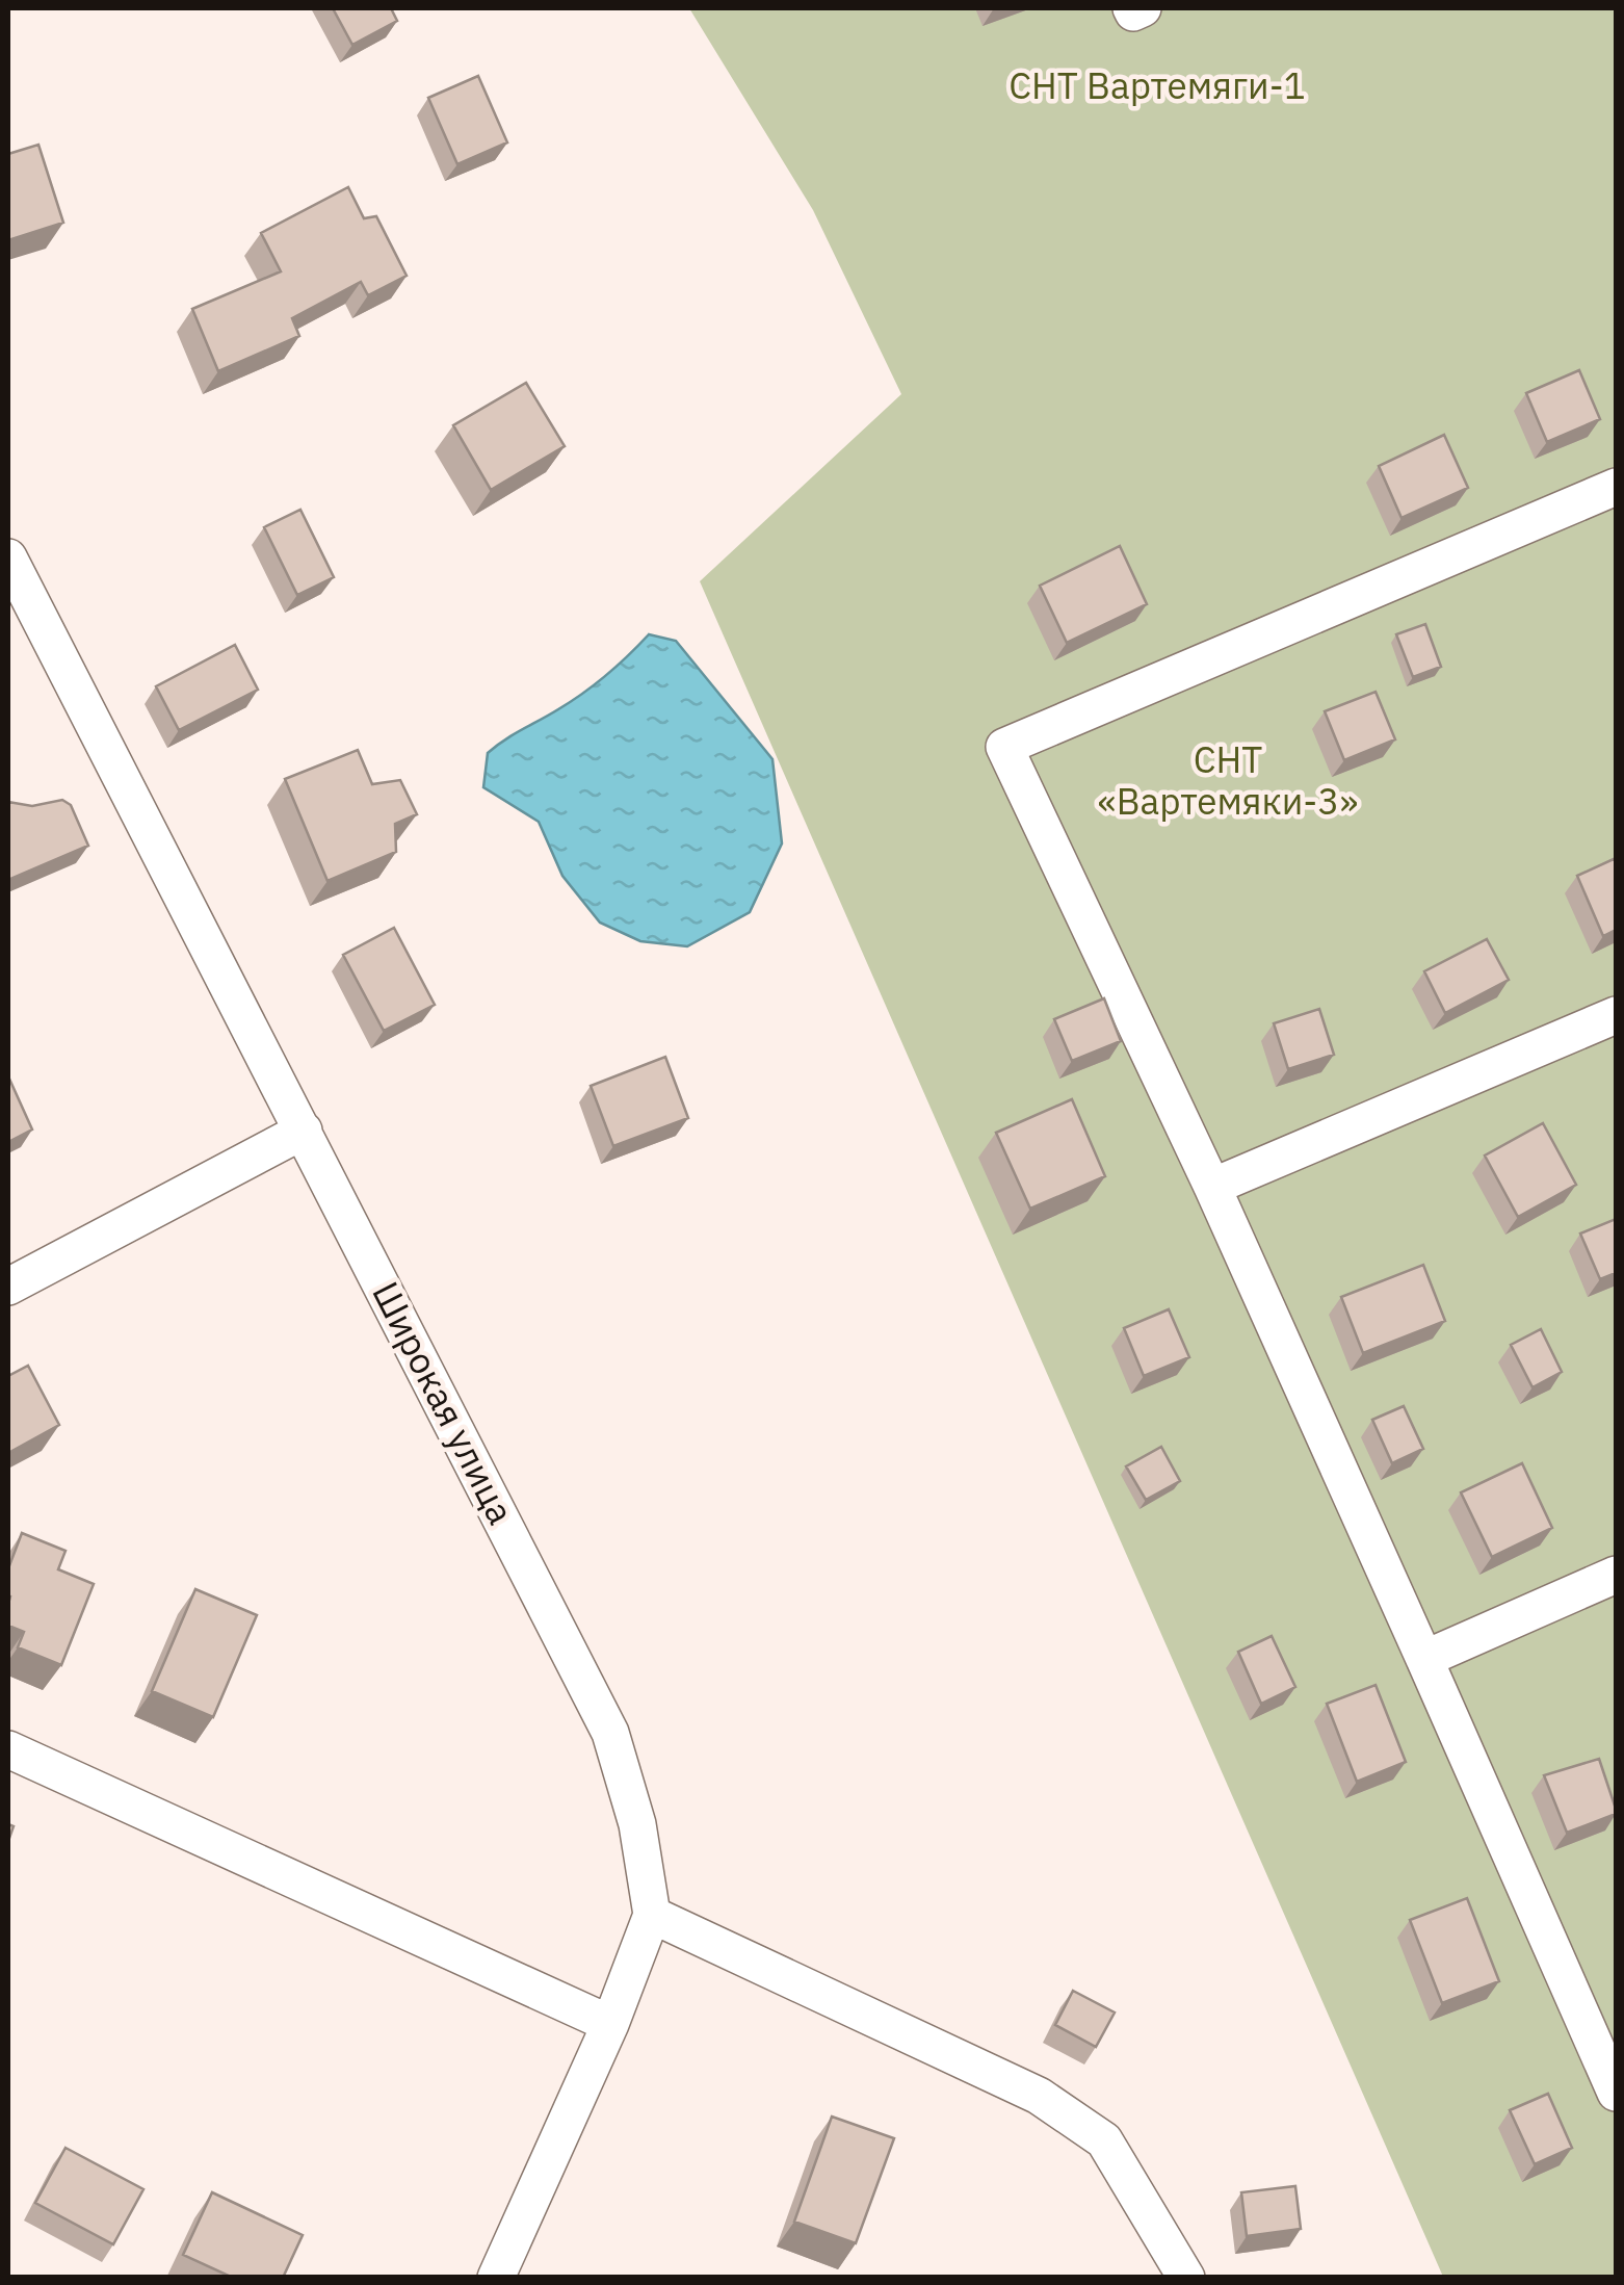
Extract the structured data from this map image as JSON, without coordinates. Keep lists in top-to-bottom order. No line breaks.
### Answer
{"streets":{"street":["Широкая улица"]},"parks":["СНТ Вартемяги-1","СНТ «Вартемяки-3»"]}
